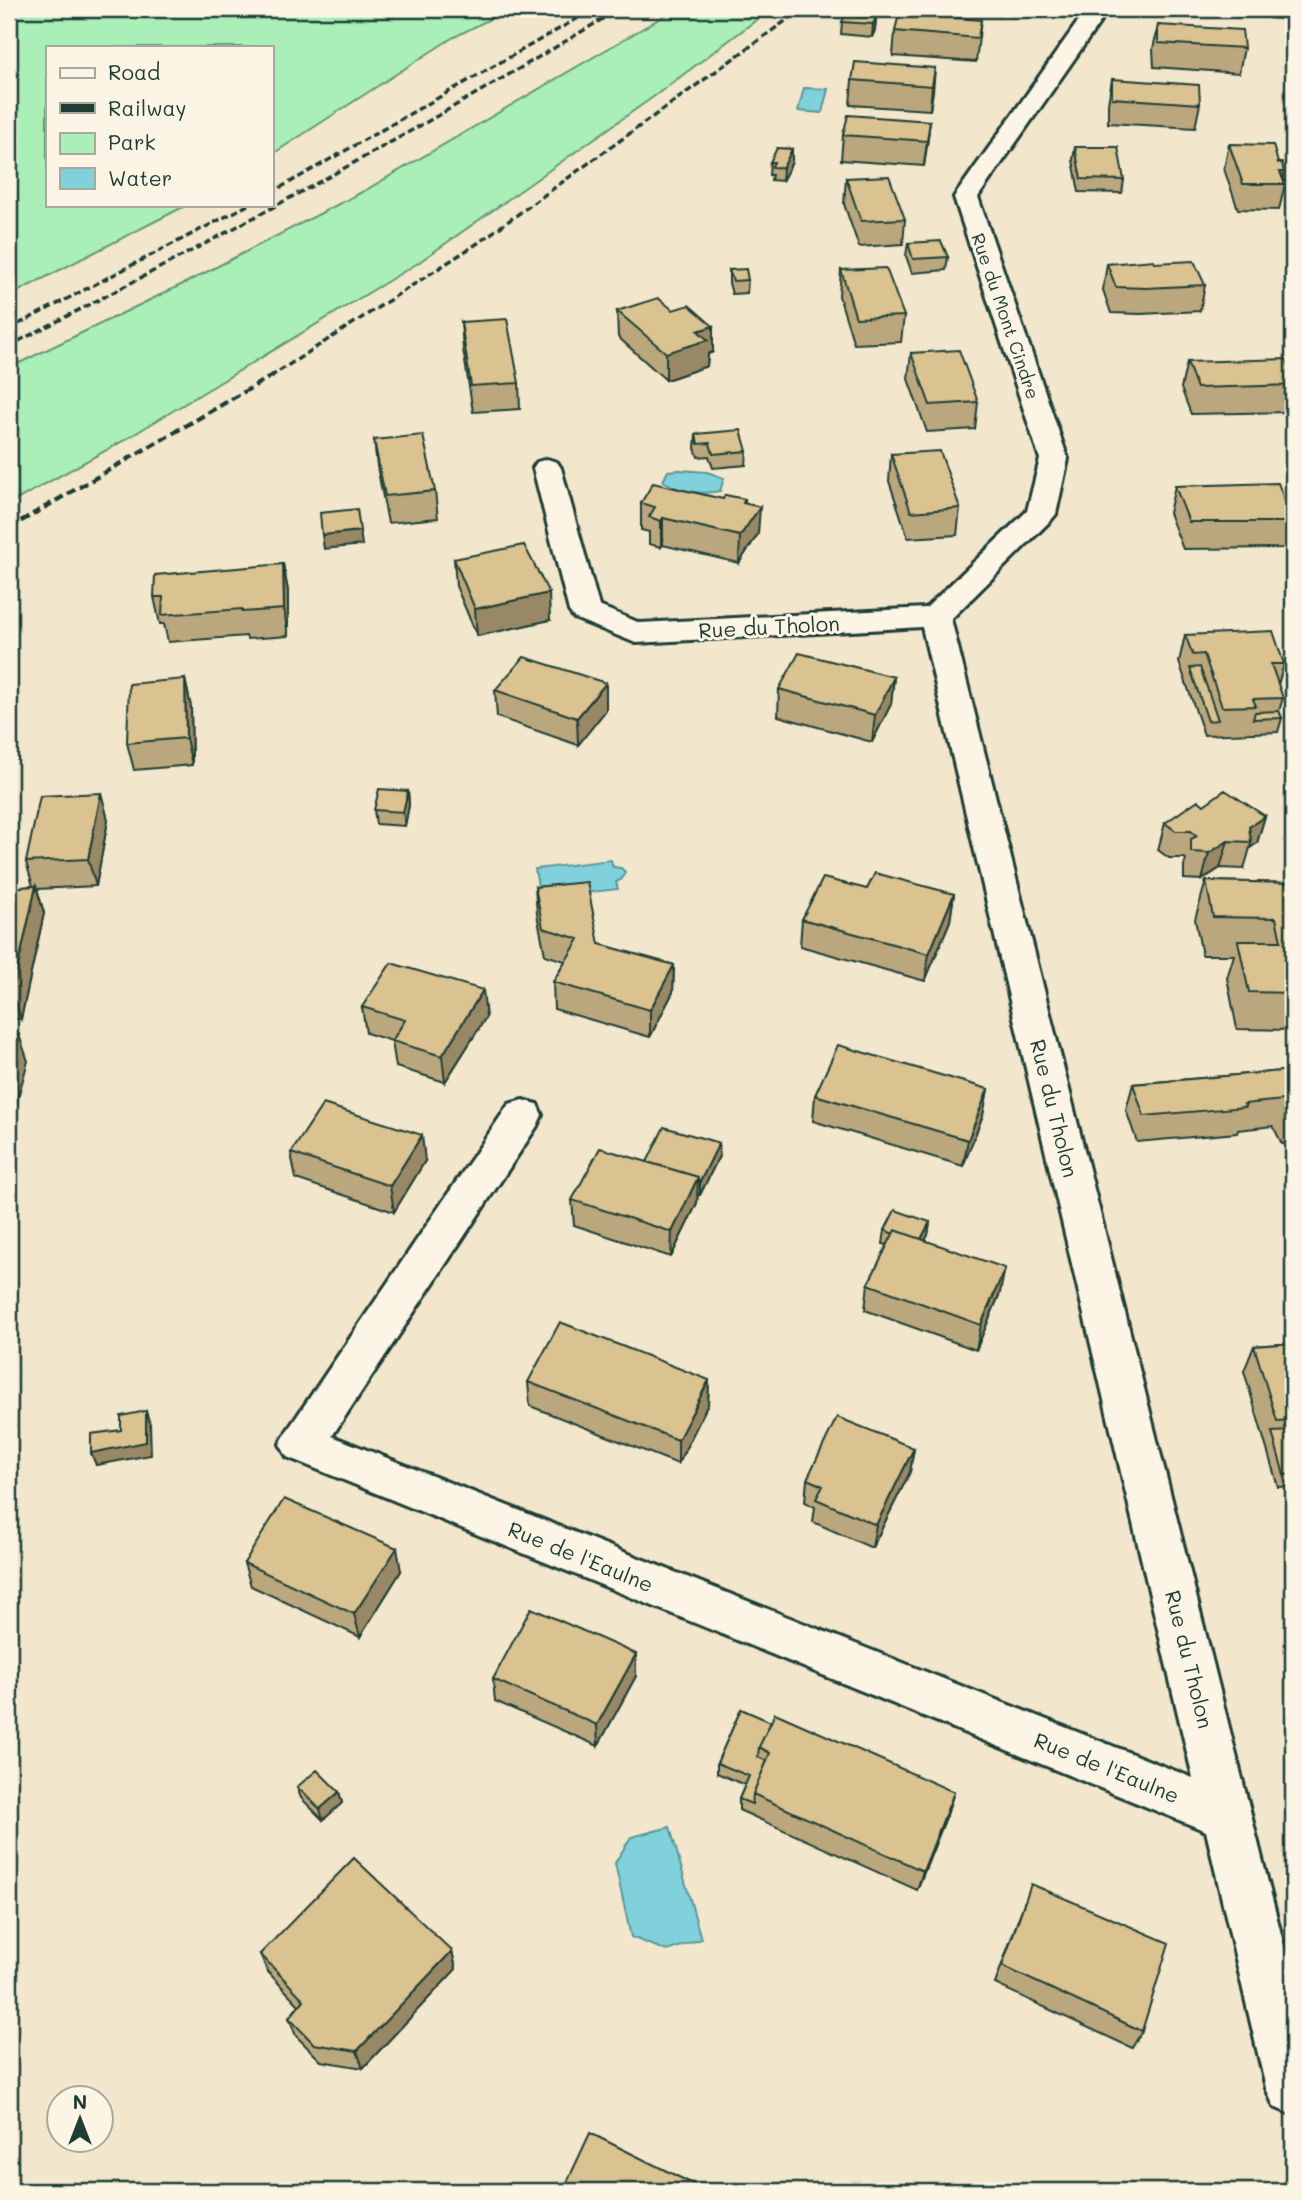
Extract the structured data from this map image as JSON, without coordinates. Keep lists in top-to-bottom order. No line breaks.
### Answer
{"streets":{"street":["Rue du Mont Cindre","Rue du Tholon","Rue de l'Eaulne"]},"crossings":[["Rue du Mont Cindre","Rue du Tholon"],["Rue du Tholon","Rue de l'Eaulne"]],"legend":["Road","Railway","Park","Water"],"north":"top"}
